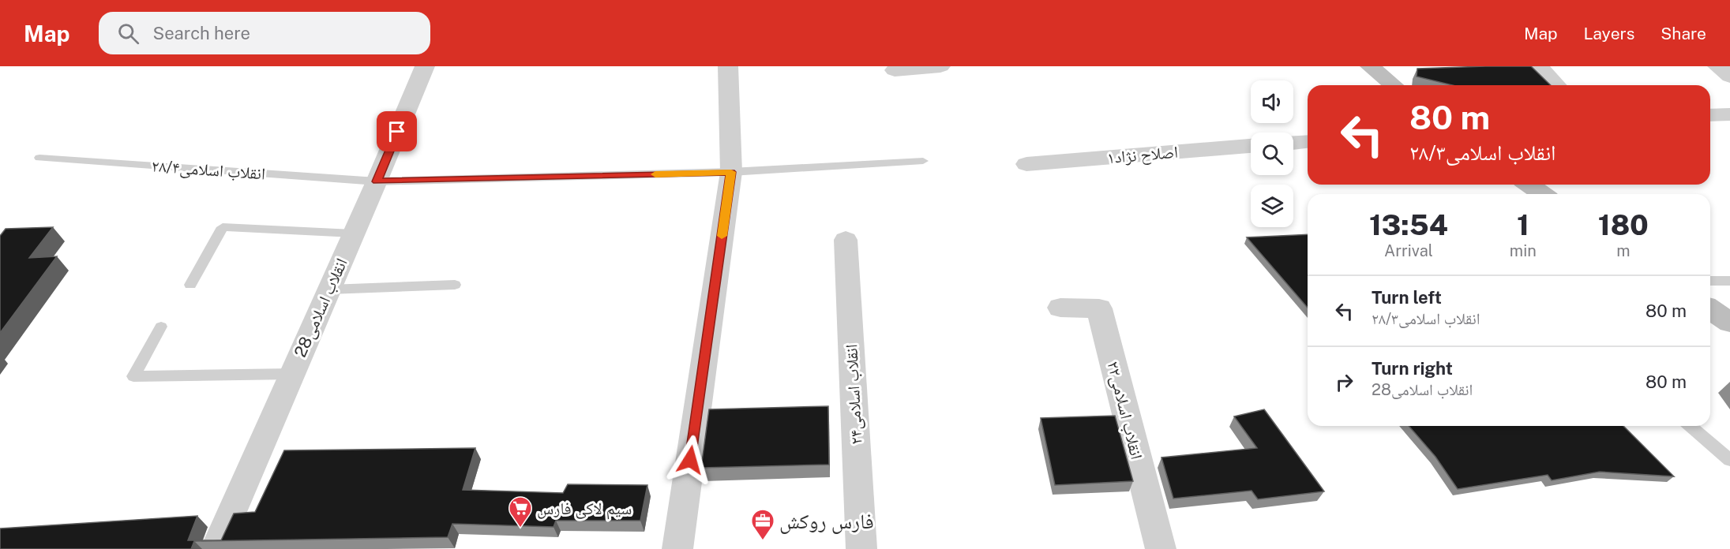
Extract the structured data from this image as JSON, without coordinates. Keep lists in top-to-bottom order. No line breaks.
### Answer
{"streets":{"street":["اصلاح نژاد۱","28انقلاب اسلامی","انقلاب اسلامی۲۴","انقلاب اسلامی۲۲"],"lane":["انقلاب اسلامی۲۸/۴"]},"crossings":[["انقلاب اسلامی۲۸/۴","28انقلاب اسلامی"]],"places":{"supermarket":["سیم لاکی فارس"],"office":["فارس روکش"]},"page":{"header":"Map","search":"Search here","nav":["Map","Layers","Share"],"turn":["80 m","انقلاب اسلامی۲۸/۳"],"eta":["13:54","Arrival","1","min","180","m"],"list":[{"name":"Turn left","note":"انقلاب اسلامی۲۸/۳","value":"80 m"},{"name":"Turn right","note":"28انقلاب اسلامی","value":"80 m"}]}}
